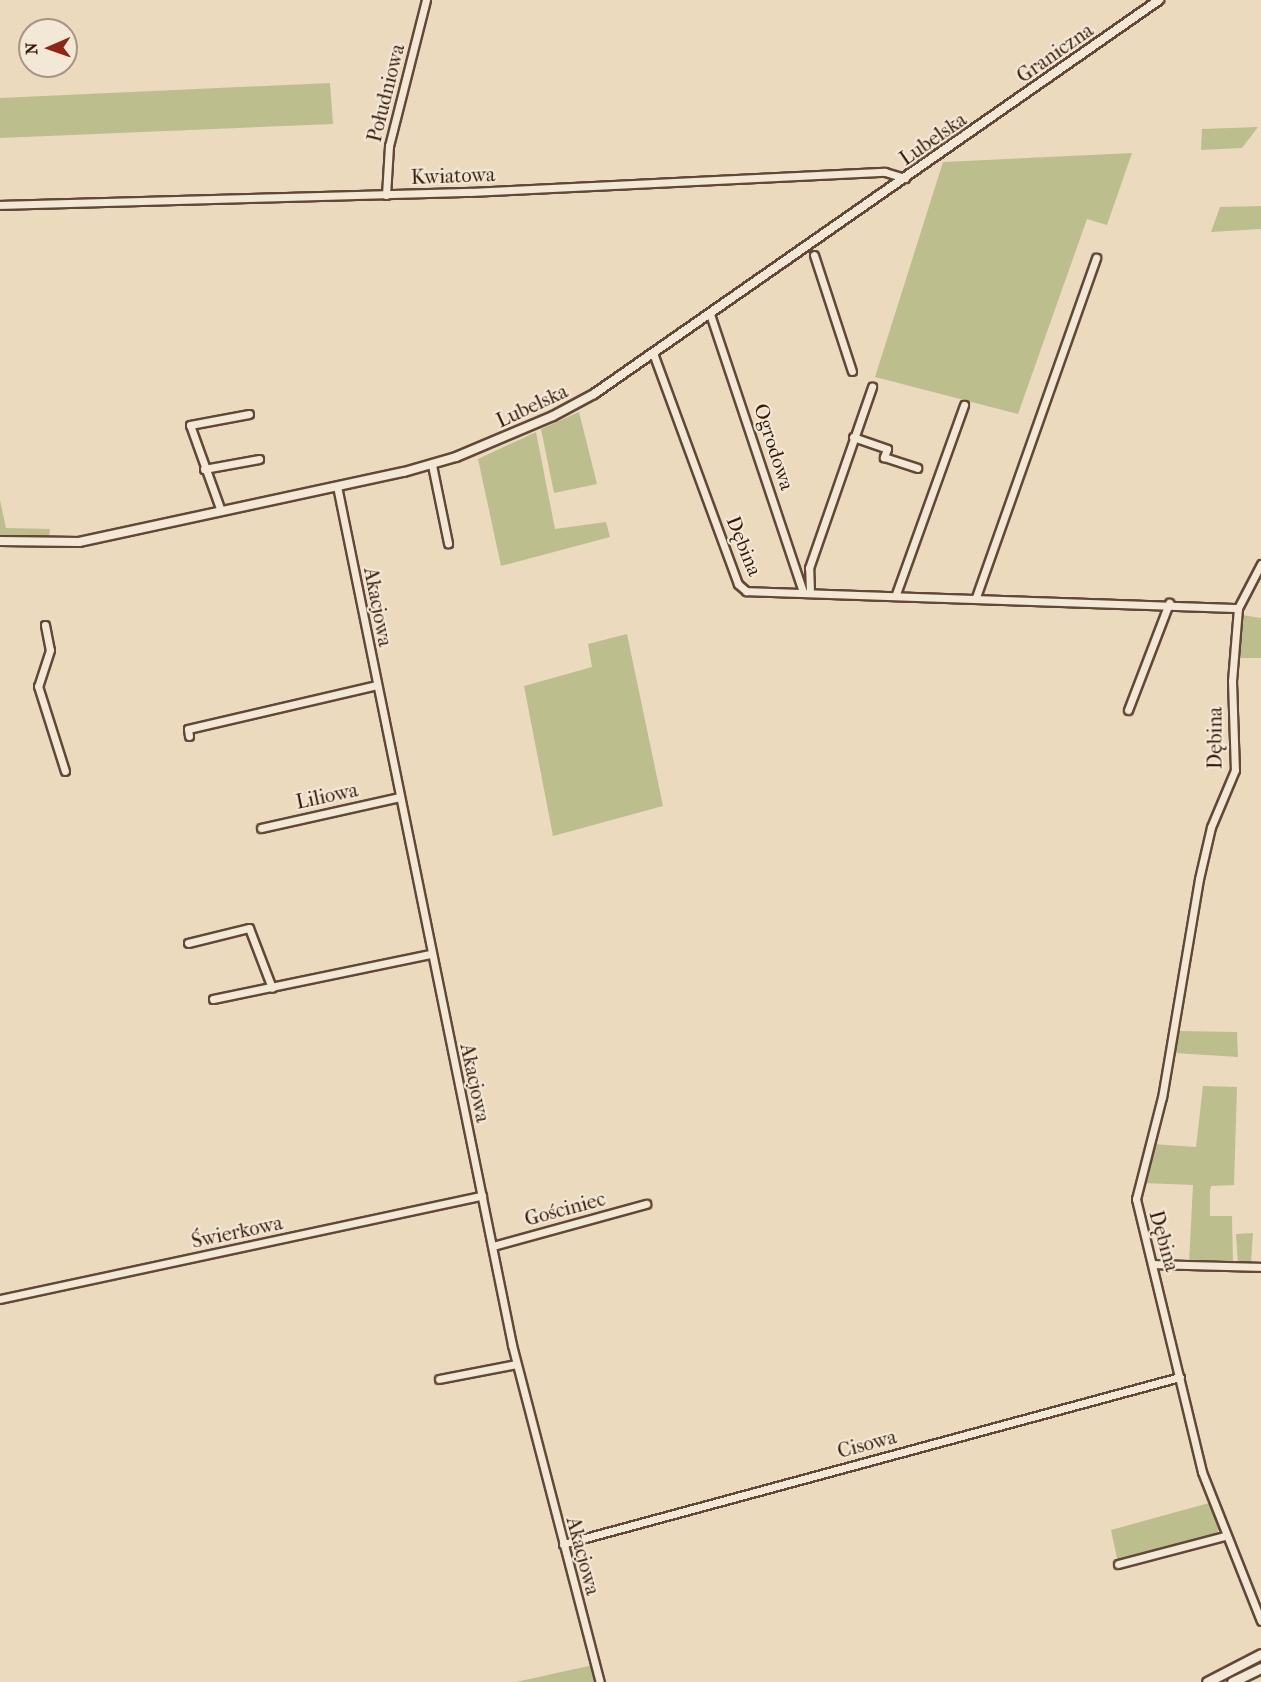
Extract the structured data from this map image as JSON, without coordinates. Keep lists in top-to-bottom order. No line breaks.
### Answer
{"streets":{"street":["Graniczna","Południowa","Lubelska","Kwiatowa","Ogrodowa","Dębina","Akacjowa","Liliowa","Gościniec","Świerkowa","Cisowa"]},"crossings":[["Graniczna","Lubelska"],["Południowa","Kwiatowa"],["Lubelska","Kwiatowa"],["Lubelska","Ogrodowa"],["Lubelska","Dębina"],["Lubelska","Akacjowa"],["Ogrodowa","Dębina"],["Dębina","Cisowa"],["Akacjowa","Liliowa"],["Akacjowa","Gościniec"],["Akacjowa","Świerkowa"],["Akacjowa","Cisowa"]],"north":"left"}
